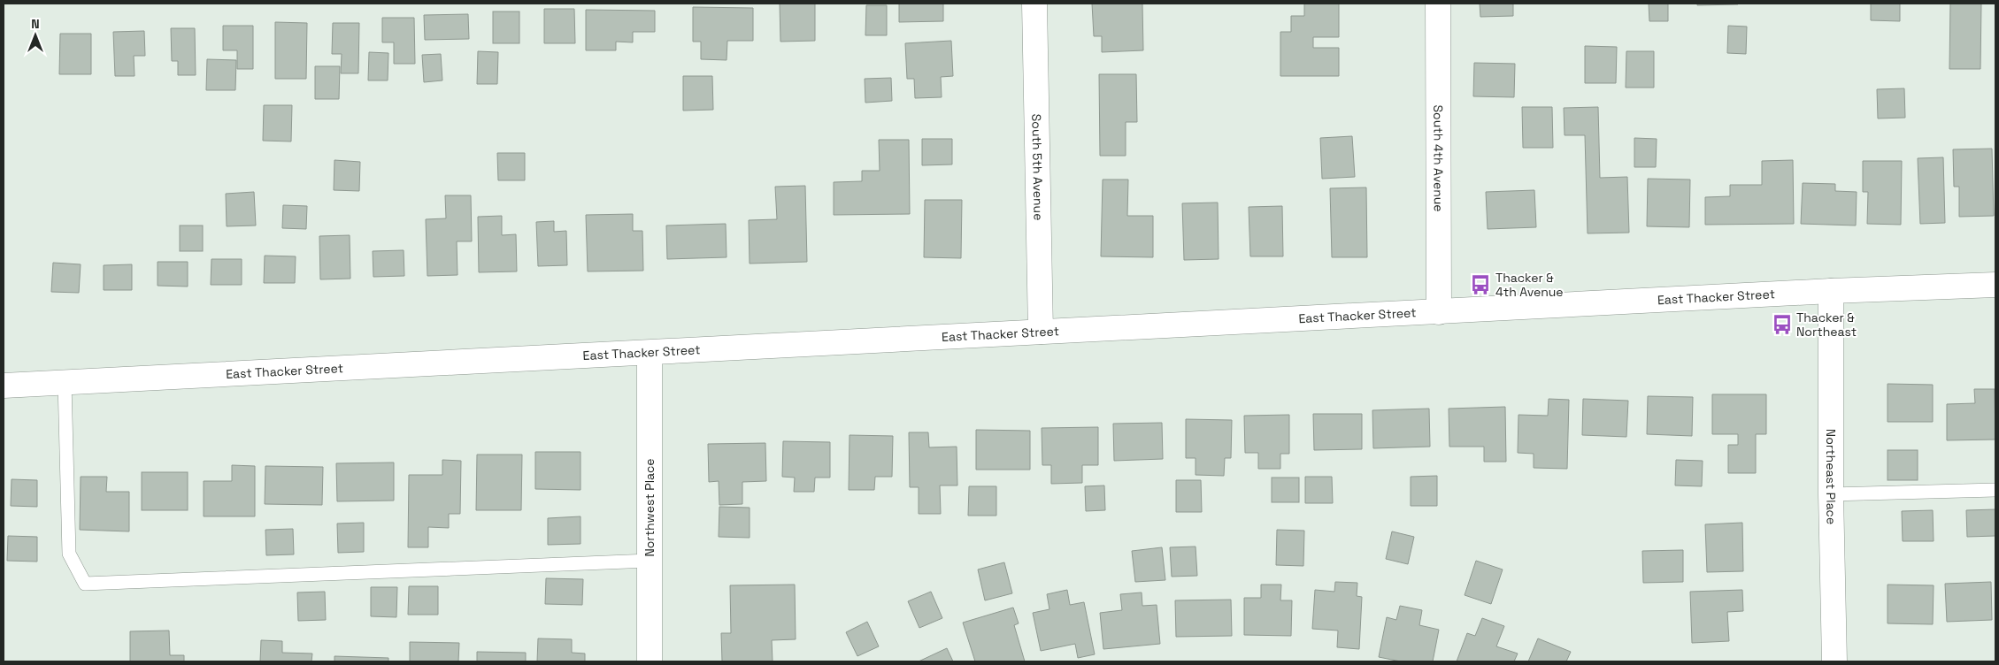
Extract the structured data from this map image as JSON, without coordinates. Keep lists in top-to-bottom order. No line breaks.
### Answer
{"streets":{"street":["South 4th Avenue","South 5th Avenue","East Thacker Street","Northeast Place","Northwest Place"]},"crossings":[["South 4th Avenue","East Thacker Street"],["South 5th Avenue","East Thacker Street"],["East Thacker Street","Northeast Place"],["East Thacker Street","Northwest Place"]],"places":{"bus stop":["Thacker & 4th Avenue","Thacker & Northeast"]},"north":"top"}
